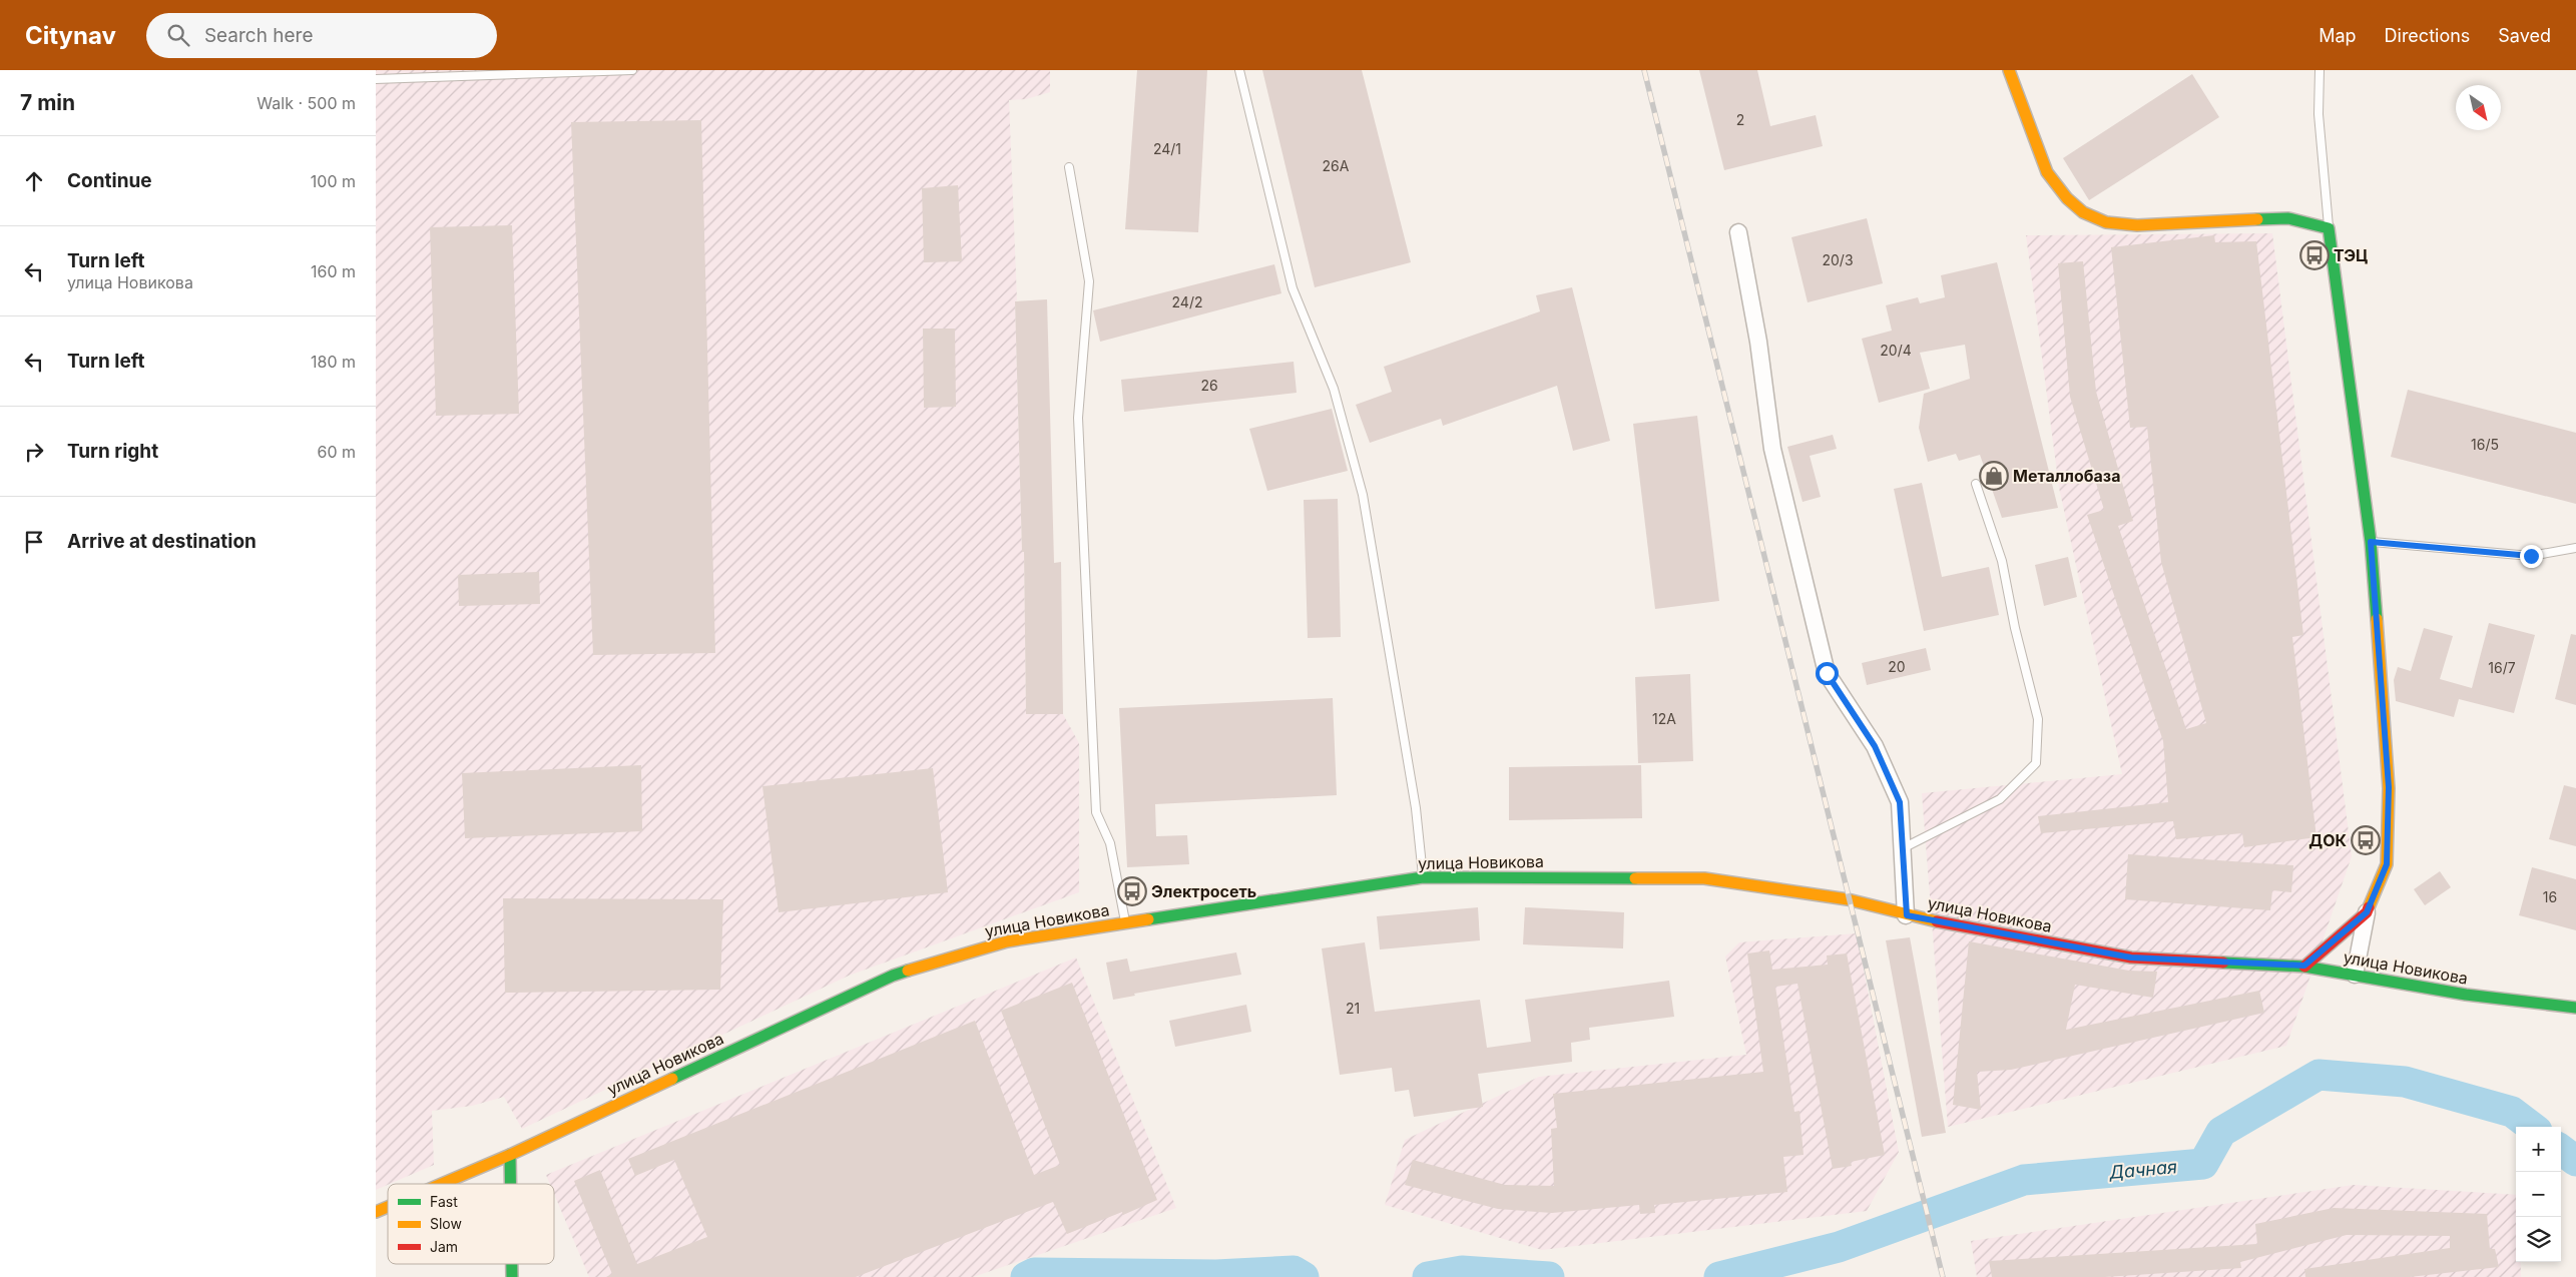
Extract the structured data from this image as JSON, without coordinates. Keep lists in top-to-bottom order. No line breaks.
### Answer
{"streets":{"street":["улица Новикова"]},"water":["Дачная"],"places":{"bus stop":["ТЭЦ","ДОК","Электросеть"],"shop":["Металлобаза"]},"house_numbers":["2","24/1","26А","20/3","24/2","20/4","26","16/5","20","16/7","12А","16","21"],"legend":["Fast","Slow","Jam"],"north":"bottom right","page":{"header":"Citynav","search":"Search here","nav":["Map","Directions","Saved"],"heading":["7 min","Walk · 500 m"],"list":[["Continue","100 m"],["Turn left","улица Новикова","160 m"],["Turn left","180 m"],["Turn right","60 m"],"Arrive at destination"],"map_buttons":["+","−"]}}
